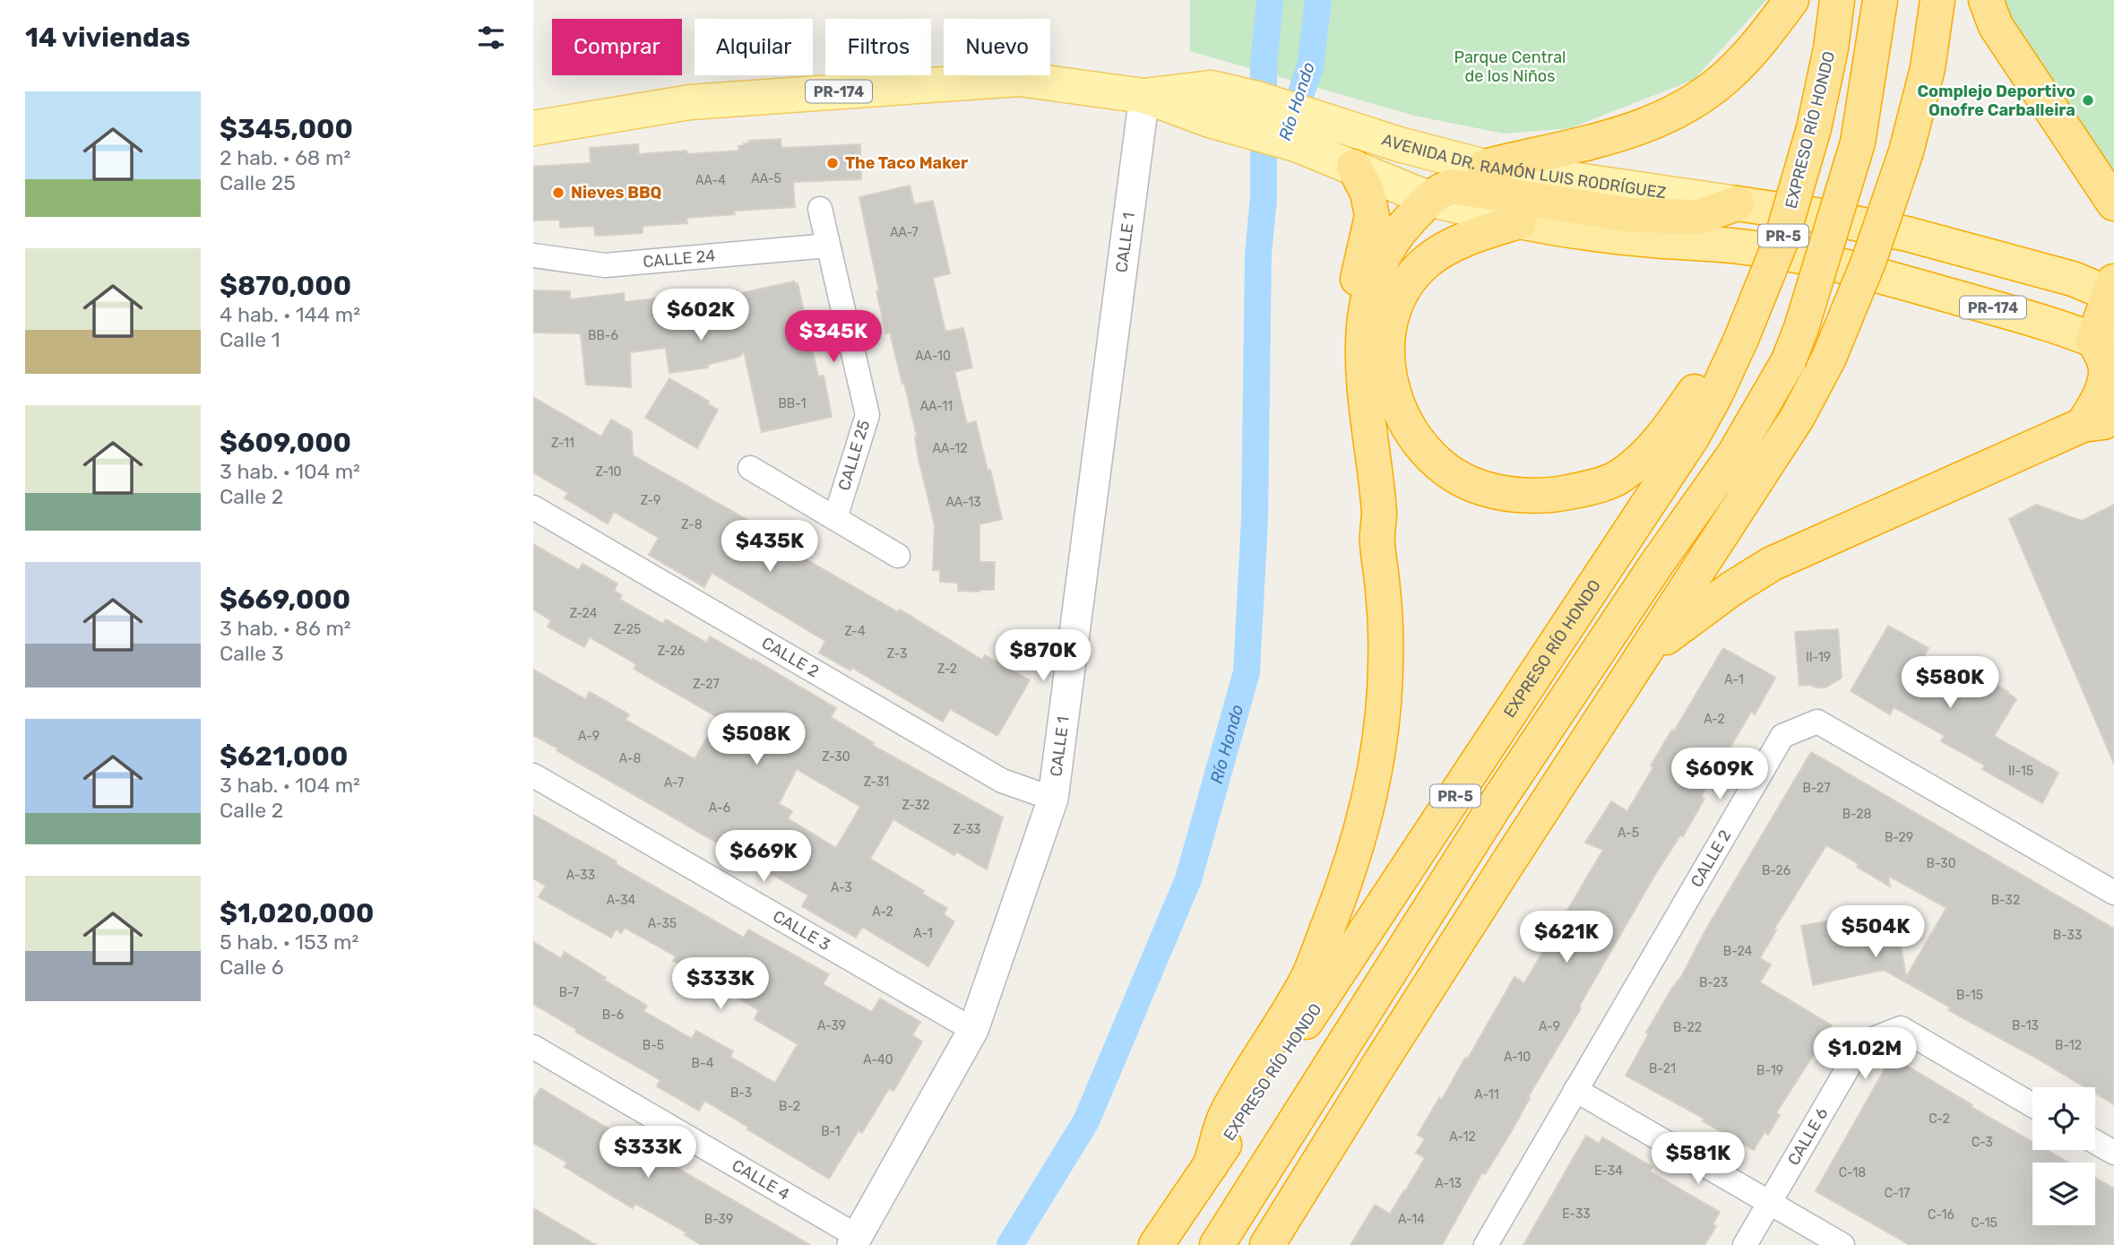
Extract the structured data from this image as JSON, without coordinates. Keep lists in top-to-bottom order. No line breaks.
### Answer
{"streets":{"highway":["PR-174","EXPRESO RÍO HONDO","AVENIDA DR. RAMÓN LUIS RODRÍGUEZ","PR-5"],"street":["CALLE 1","CALLE 24","CALLE 25","CALLE 2","CALLE 3","CALLE 6","CALLE 4"]},"crossings":[["AVENIDA DR. RAMÓN LUIS RODRÍGUEZ","CALLE 1"],["CALLE 1","CALLE 2"],["CALLE 1","CALLE 3"],["CALLE 1","CALLE 4"],["CALLE 24","CALLE 25"]],"water":["Río Hondo"],"parks":["Parque Central de los Niños"],"places":["Complejo Deportivo Onofre Carballeira","The Taco Maker","Nieves BBQ"],"house_numbers":["AA-5","AA-4","AA-7","BB-6","AA-10","BB-1","AA-11","Z-11","AA-12","Z-10","Z-9","AA-13","Z-8","Z-24","Z-25","Z-4","Z-26","Z-3","II-19","Z-2","A-1","Z-27","A-2","A-9","Z-30","A-8","II-15","Z-31","A-7","B-27","Z-32","A-6","B-28","Z-33","A-5","B-29","B-30","B-26","A-33","A-3","A-34","B-32","A-2","A-35","A-1","B-33","B-24","B-23","B-7","B-15","B-6","A-39","B-13","A-9","B-22","B-5","B-12","A-10","A-40","B-4","B-21","B-19","B-3","A-11","B-2","C-2","B-1","A-12","C-3","E-34","C-18","A-13","C-17","E-33","C-16","B-39","A-14","C-15"],"page":{"heading":"14 viviendas","chip":["Comprar","Alquilar","Filtros","Nuevo"],"list":[{"name":"$345,000","note":"2 hab. · 68 m² · Calle 25"},{"name":"$870,000","note":"4 hab. · 144 m² · Calle 1"},{"name":"$609,000","note":"3 hab. · 104 m² · Calle 2"},{"name":"$669,000","note":"3 hab. · 86 m² · Calle 3"},{"name":"$621,000","note":"3 hab. · 104 m² · Calle 2"},{"name":"$1,020,000","note":"5 hab. · 153 m² · Calle 6"}],"price":["$602K","$345K","$435K","$870K","$580K","$508K","$609K","$669K","$504K","$621K","$333K","$1.02M","$333K","$581K"]}}
